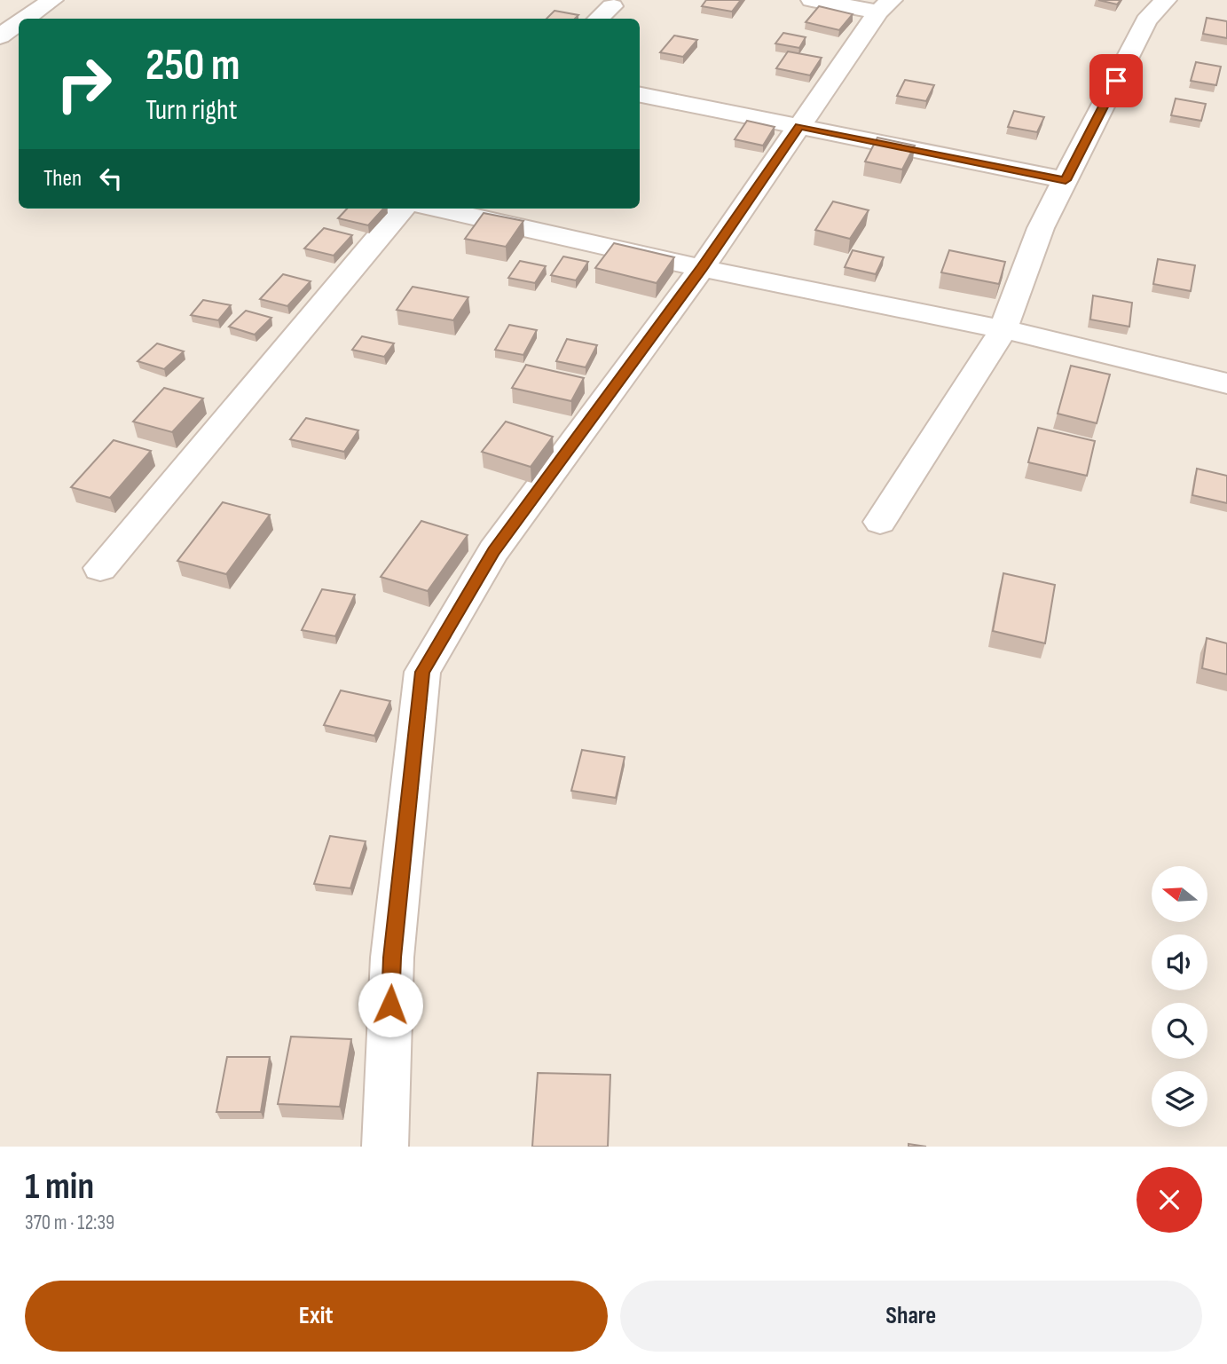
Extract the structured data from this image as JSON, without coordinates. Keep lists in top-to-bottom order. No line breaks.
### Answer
{"north":"left","page":{"turn":["250 m","Turn right"],"then":"Then","heading":["1 min","370 m · 12:39"],"buttons":["Exit","Share"]}}
